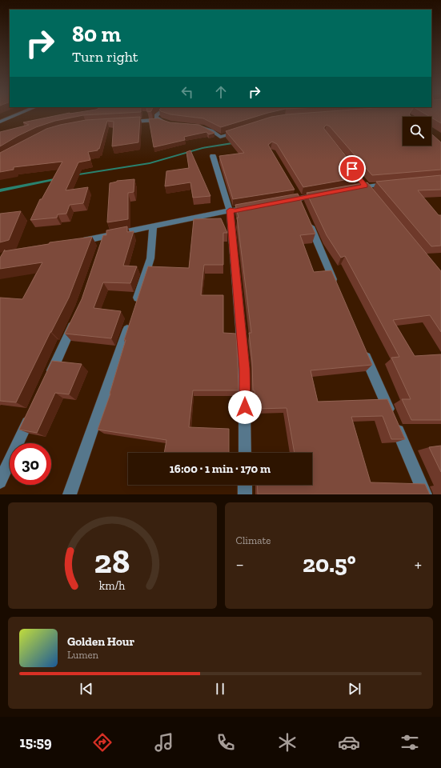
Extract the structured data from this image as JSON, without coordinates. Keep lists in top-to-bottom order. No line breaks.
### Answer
{"page":{"turn":["80 m","Turn right"],"limit":"30","trip":"16:00 · 1 min · 170 m","tile":"Climate","heat":["−","20.5°","+"],"song":["Golden Hour","Lumen"],"tabs":"15:59","gauge":["28","km/h"]}}
